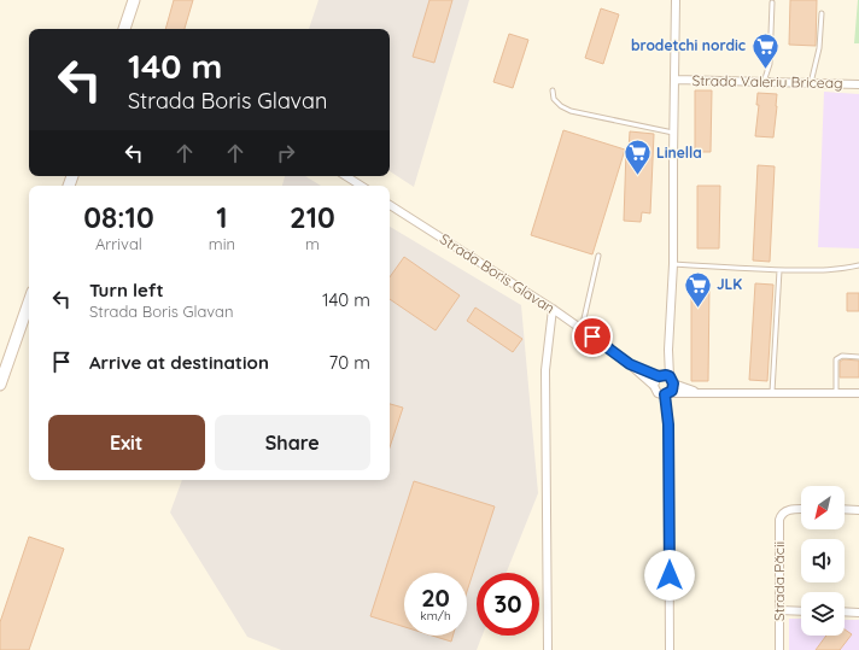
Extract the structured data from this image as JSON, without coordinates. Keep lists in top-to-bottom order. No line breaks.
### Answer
{"streets":{"street":["Strada Valeriu Briceag","Strada Boris Glavan","Strada Păcii"]},"places":{"supermarket":["brodetchi nordic","Linella","JLK"]},"north":"bottom left","page":{"turn":["140 m","Strada Boris Glavan"],"eta":["08:10","Arrival","1","min","210","m"],"list":[{"name":"Turn left","note":"Strada Boris Glavan","value":"140 m"},{"name":"Arrive at destination","value":"70 m"}],"buttons":["Exit","Share"],"speed":"20 km/h","limit":"30"}}
